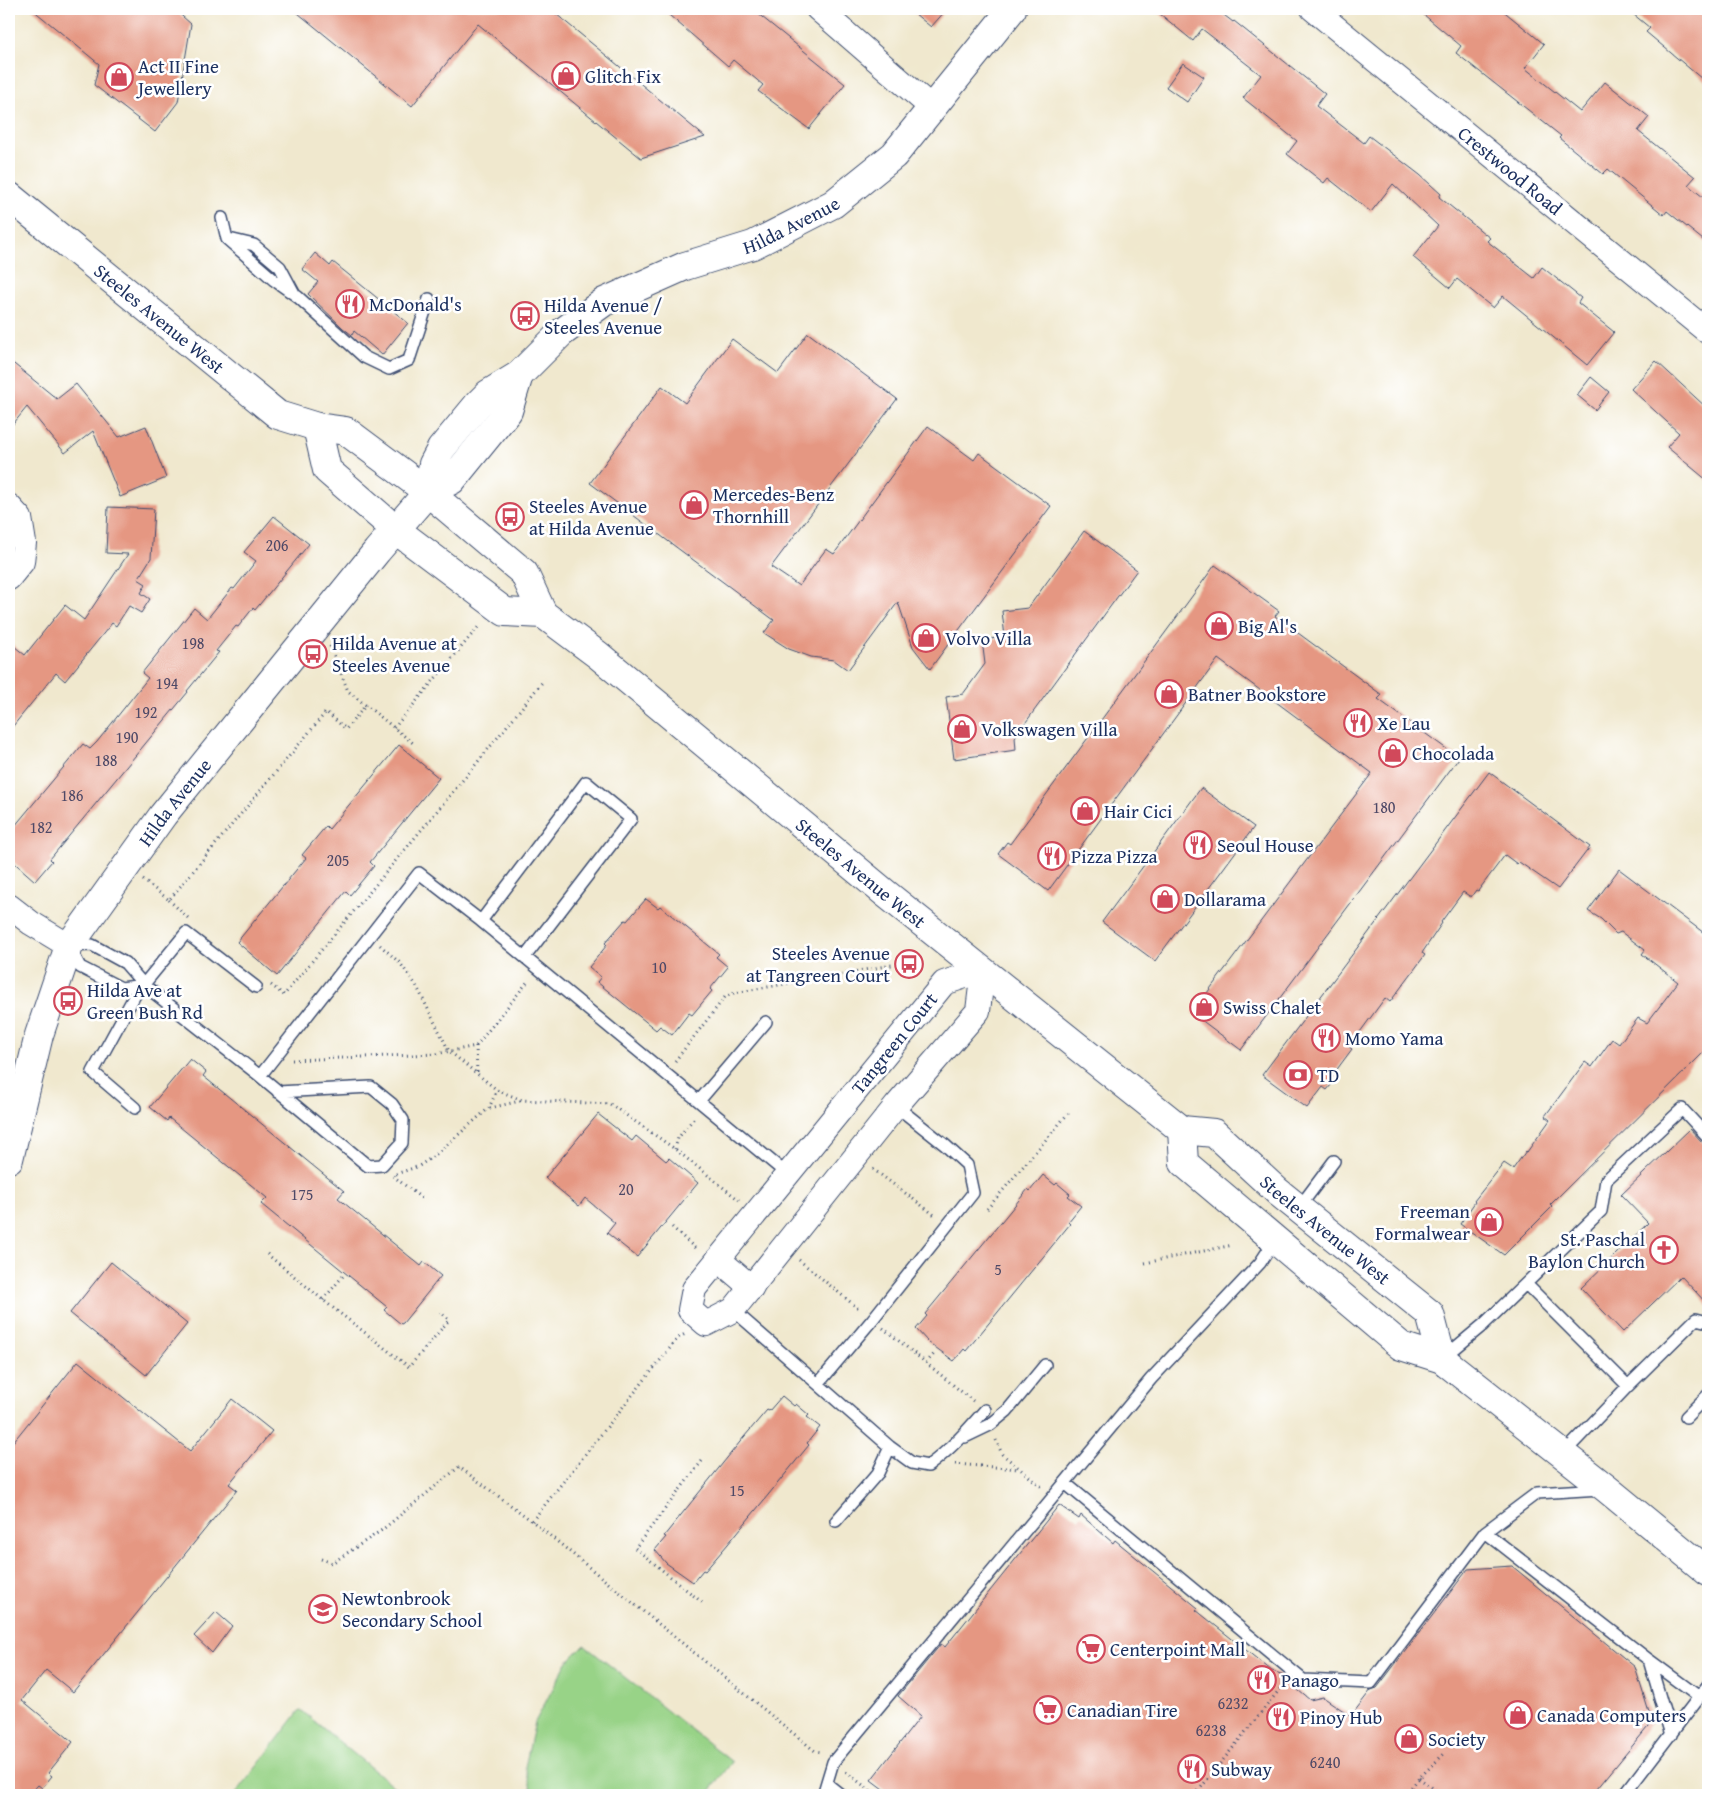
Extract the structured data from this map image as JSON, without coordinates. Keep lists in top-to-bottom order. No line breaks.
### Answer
{"streets":{"main road":["Hilda Avenue","Steeles Avenue West"],"street":["Crestwood Road","Tangreen Court"]},"crossings":[["Hilda Avenue","Steeles Avenue West"],["Steeles Avenue West","Tangreen Court"]],"places":{"shop":["Glitch Fix","Act II Fine Jewellery","Mercedes-Benz Thornhill","Big Al's","Volvo Villa","Batner Bookstore","Volkswagen Villa","Chocolada","Hair Cici","Dollarama","Swiss Chalet","Freeman Formalwear","Canada Computers","Society"],"restaurant":["McDonald's","Xe Lau","Seoul House","Pizza Pizza","Momo Yama","Panago","Pinoy Hub","Subway"],"bus stop":["Hilda Avenue / Steeles Avenue","Steeles Avenue at Hilda Avenue","Hilda Avenue at Steeles Avenue","Steeles Avenue at Tangreen Court","Hilda Ave at Green Bush Rd"],"bank":["TD"],"church":["St. Paschal Baylon Church"],"school or university":["Newtonbrook Secondary School"],"supermarket":["Centerpoint Mall","Canadian Tire"]},"house_numbers":["206","198","194","192","190","188","186","180","182","205","10","20","175","5","15","6232","6238","6240"]}
